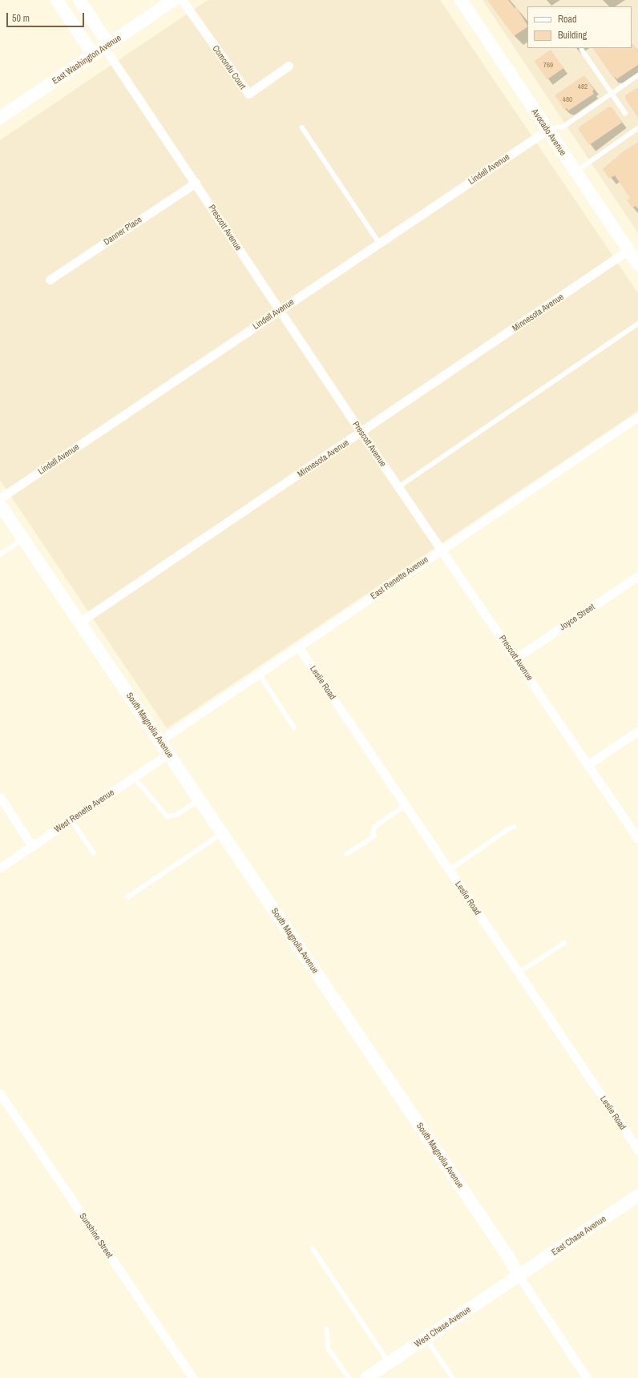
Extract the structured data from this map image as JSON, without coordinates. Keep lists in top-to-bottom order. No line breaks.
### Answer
{"streets":{"main road":["East Washington Avenue","Avocado Avenue","Prescott Avenue","South Magnolia Avenue","East Chase Avenue","West Chase Avenue"],"street":["Comondu Court","Lindell Avenue","Danner Place","Minnesota Avenue","East Renette Avenue","Joyce Street","Leslie Road","West Renette Avenue","Sunshine Street"]},"crossings":[["East Washington Avenue","Prescott Avenue"],["Avocado Avenue","Lindell Avenue"],["Avocado Avenue","Minnesota Avenue"],["Lindell Avenue","Prescott Avenue"],["Prescott Avenue","Danner Place"],["Prescott Avenue","Minnesota Avenue"],["Prescott Avenue","East Renette Avenue"],["Prescott Avenue","Joyce Street"],["Minnesota Avenue","South Magnolia Avenue"],["East Renette Avenue","Leslie Road"],["East Renette Avenue","South Magnolia Avenue"],["South Magnolia Avenue","West Renette Avenue"],["South Magnolia Avenue","East Chase Avenue"],["South Magnolia Avenue","West Chase Avenue"],["East Chase Avenue","West Chase Avenue"]],"house_numbers":["769","482","480"],"legend":["Road","Building"],"scale_bar":"50 m"}
